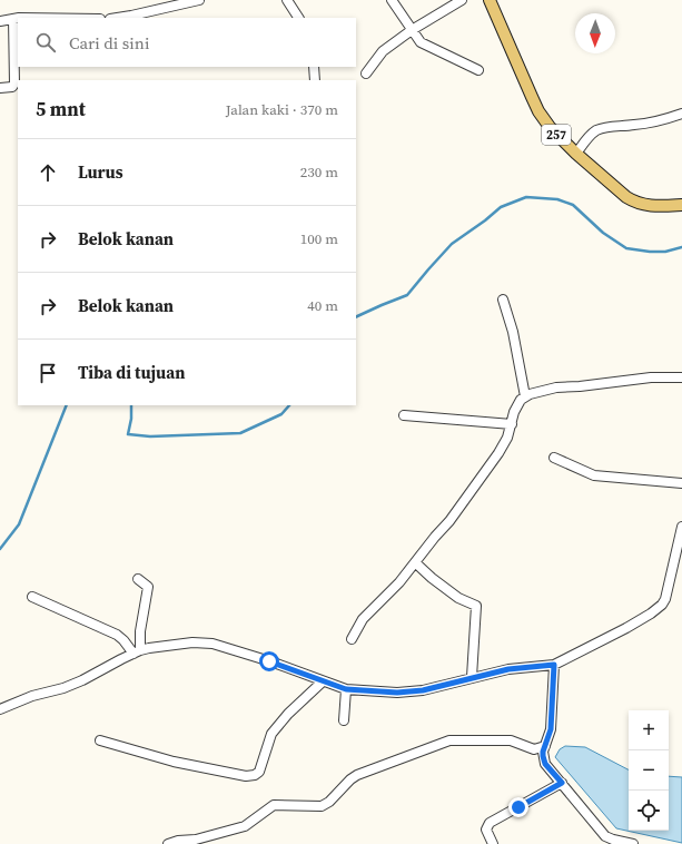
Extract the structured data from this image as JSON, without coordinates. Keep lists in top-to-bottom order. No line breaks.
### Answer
{"streets":{"main road":["257"]},"north":"bottom","page":{"search":"Cari di sini","heading":["5 mnt","Jalan kaki · 370 m"],"list":[["Lurus","230 m"],["Belok kanan","100 m"],["Belok kanan","40 m"],"Tiba di tujuan"],"map_buttons":["+","−"]}}
